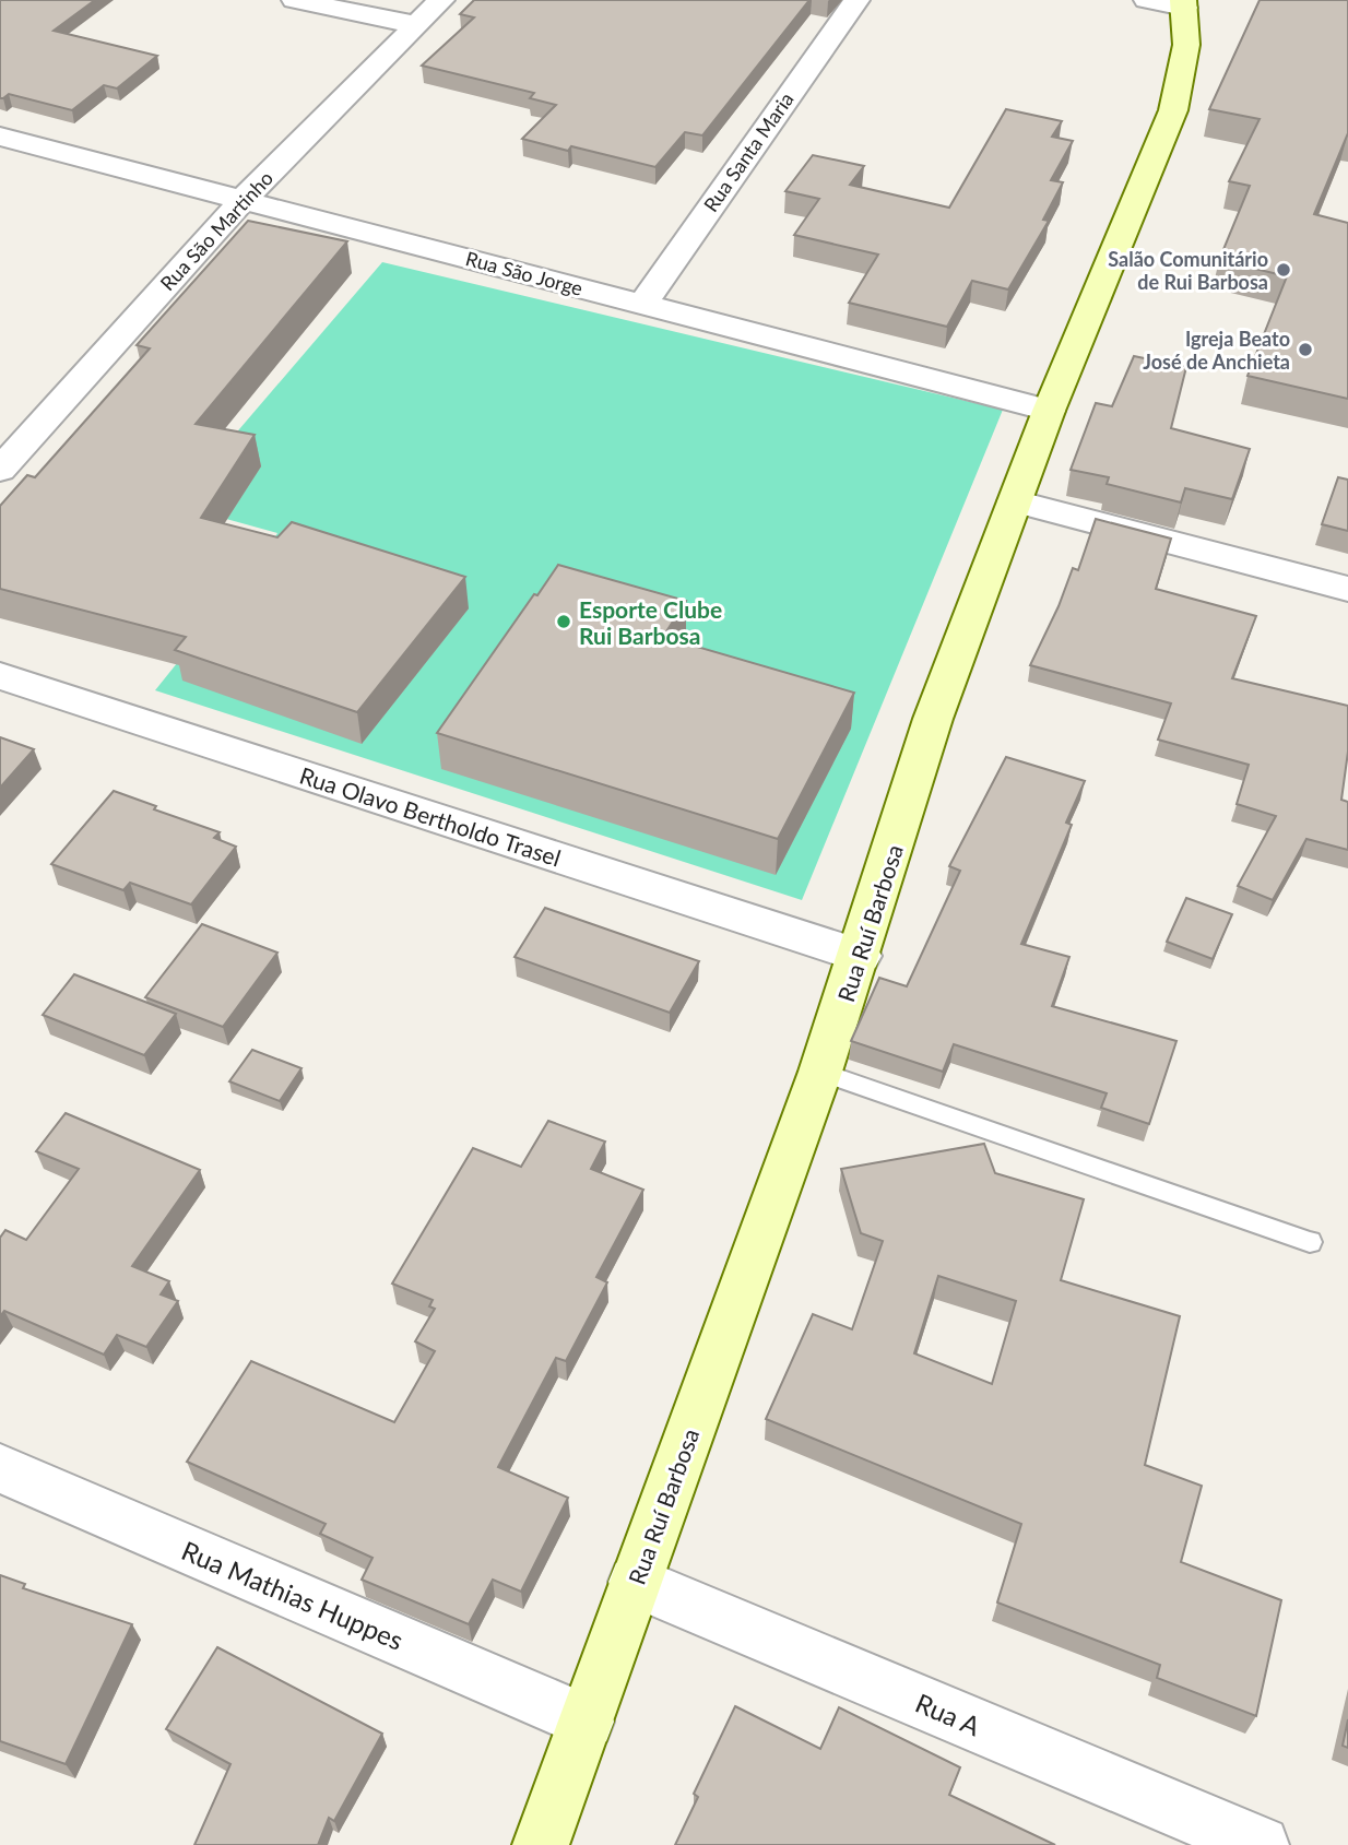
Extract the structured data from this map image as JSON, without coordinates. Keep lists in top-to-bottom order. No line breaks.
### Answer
{"streets":{"main road":["Rua Ruí Barbosa"],"street":["Rua Santa Maria","Rua São Martinho","Rua São Jorge","Rua Olavo Bertholdo Trasel","Rua Mathias Huppes","Rua A"]},"crossings":[["Rua Santa Maria","Rua São Jorge"],["Rua São Martinho","Rua São Jorge"],["Rua São Jorge","Rua Ruí Barbosa"],["Rua Olavo Bertholdo Trasel","Rua Ruí Barbosa"],["Rua Ruí Barbosa","Rua Mathias Huppes"],["Rua Ruí Barbosa","Rua A"]],"places":["Salão Comunitário de Rui Barbosa","Igreja Beato José de Anchieta","Esporte Clube Rui Barbosa"]}
